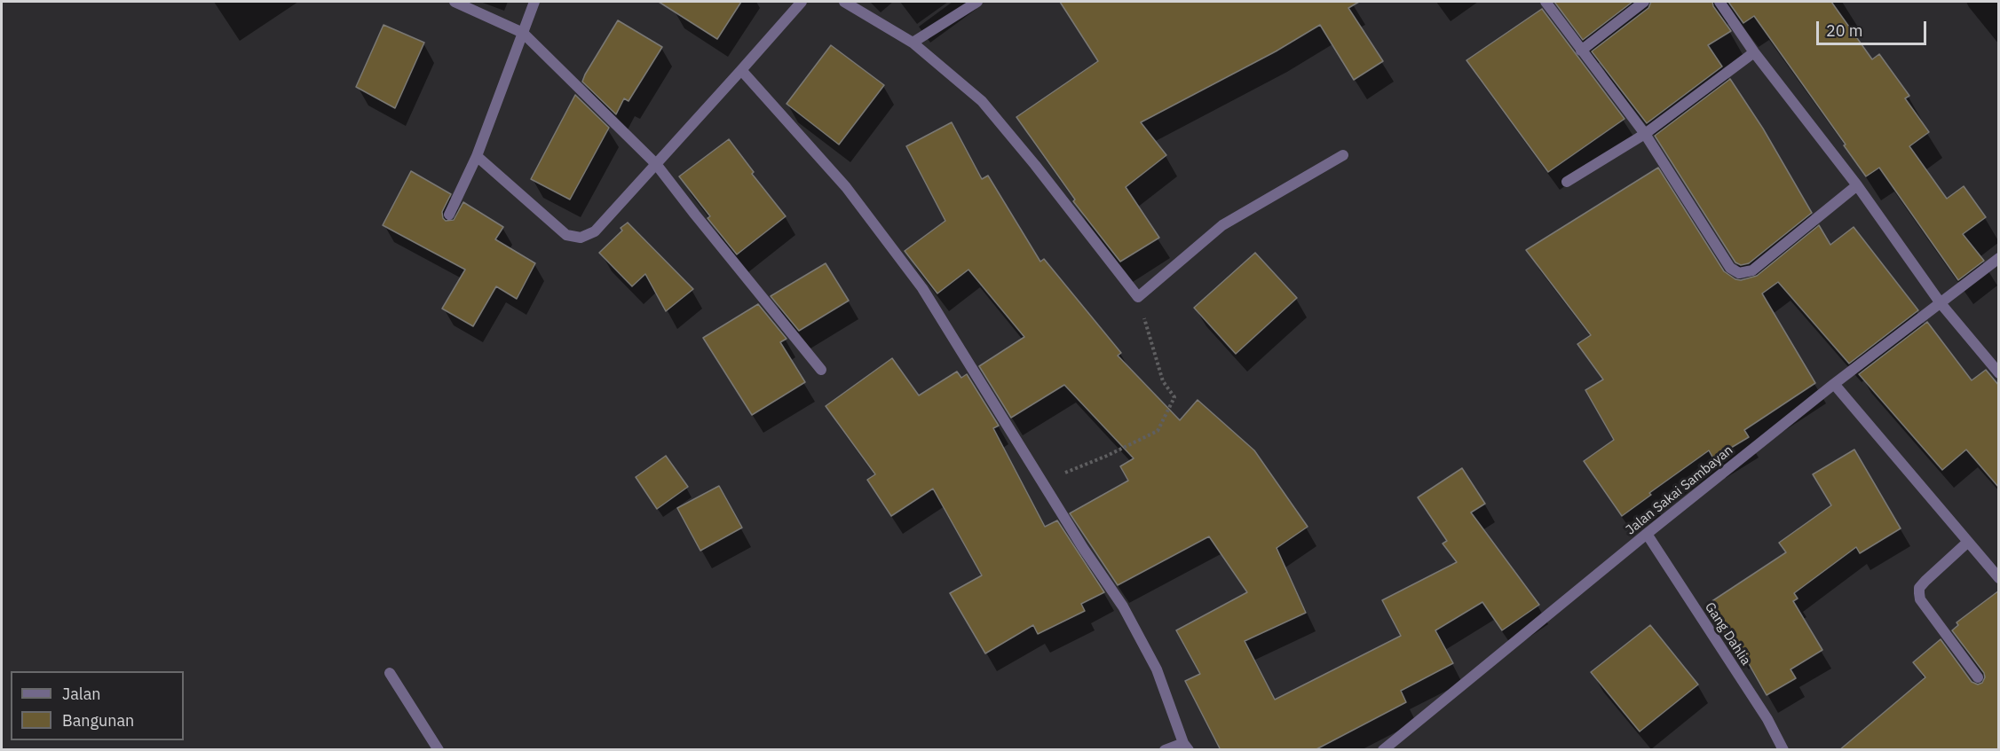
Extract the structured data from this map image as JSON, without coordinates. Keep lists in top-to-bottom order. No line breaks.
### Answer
{"streets":{"street":["Jalan Sakai Sambayan","Gang Dahlia"]},"crossings":[["Jalan Sakai Sambayan","Gang Dahlia"]],"legend":["Jalan","Bangunan"],"scale_bar":"20 m"}
